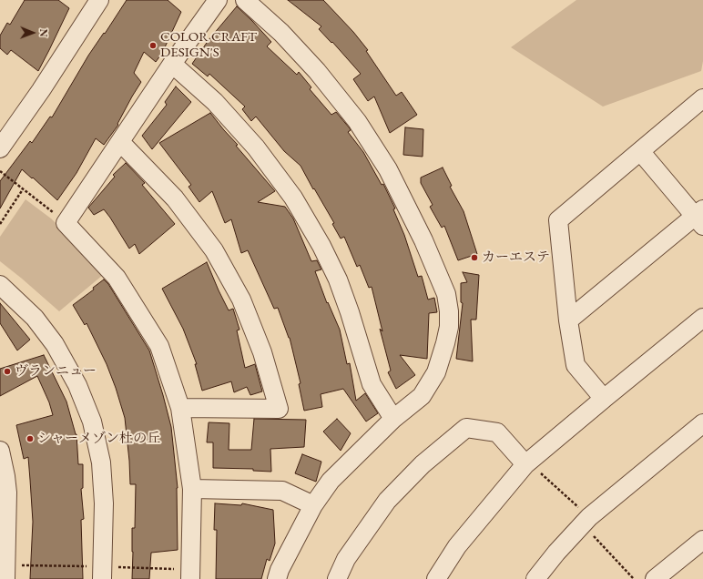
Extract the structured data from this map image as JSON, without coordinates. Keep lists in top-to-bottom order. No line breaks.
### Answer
{"places":["COLOR CRAFT DESIGN'S","カーエステ","ヴランニュー","シャーメゾン杜の丘"],"north":"right"}
